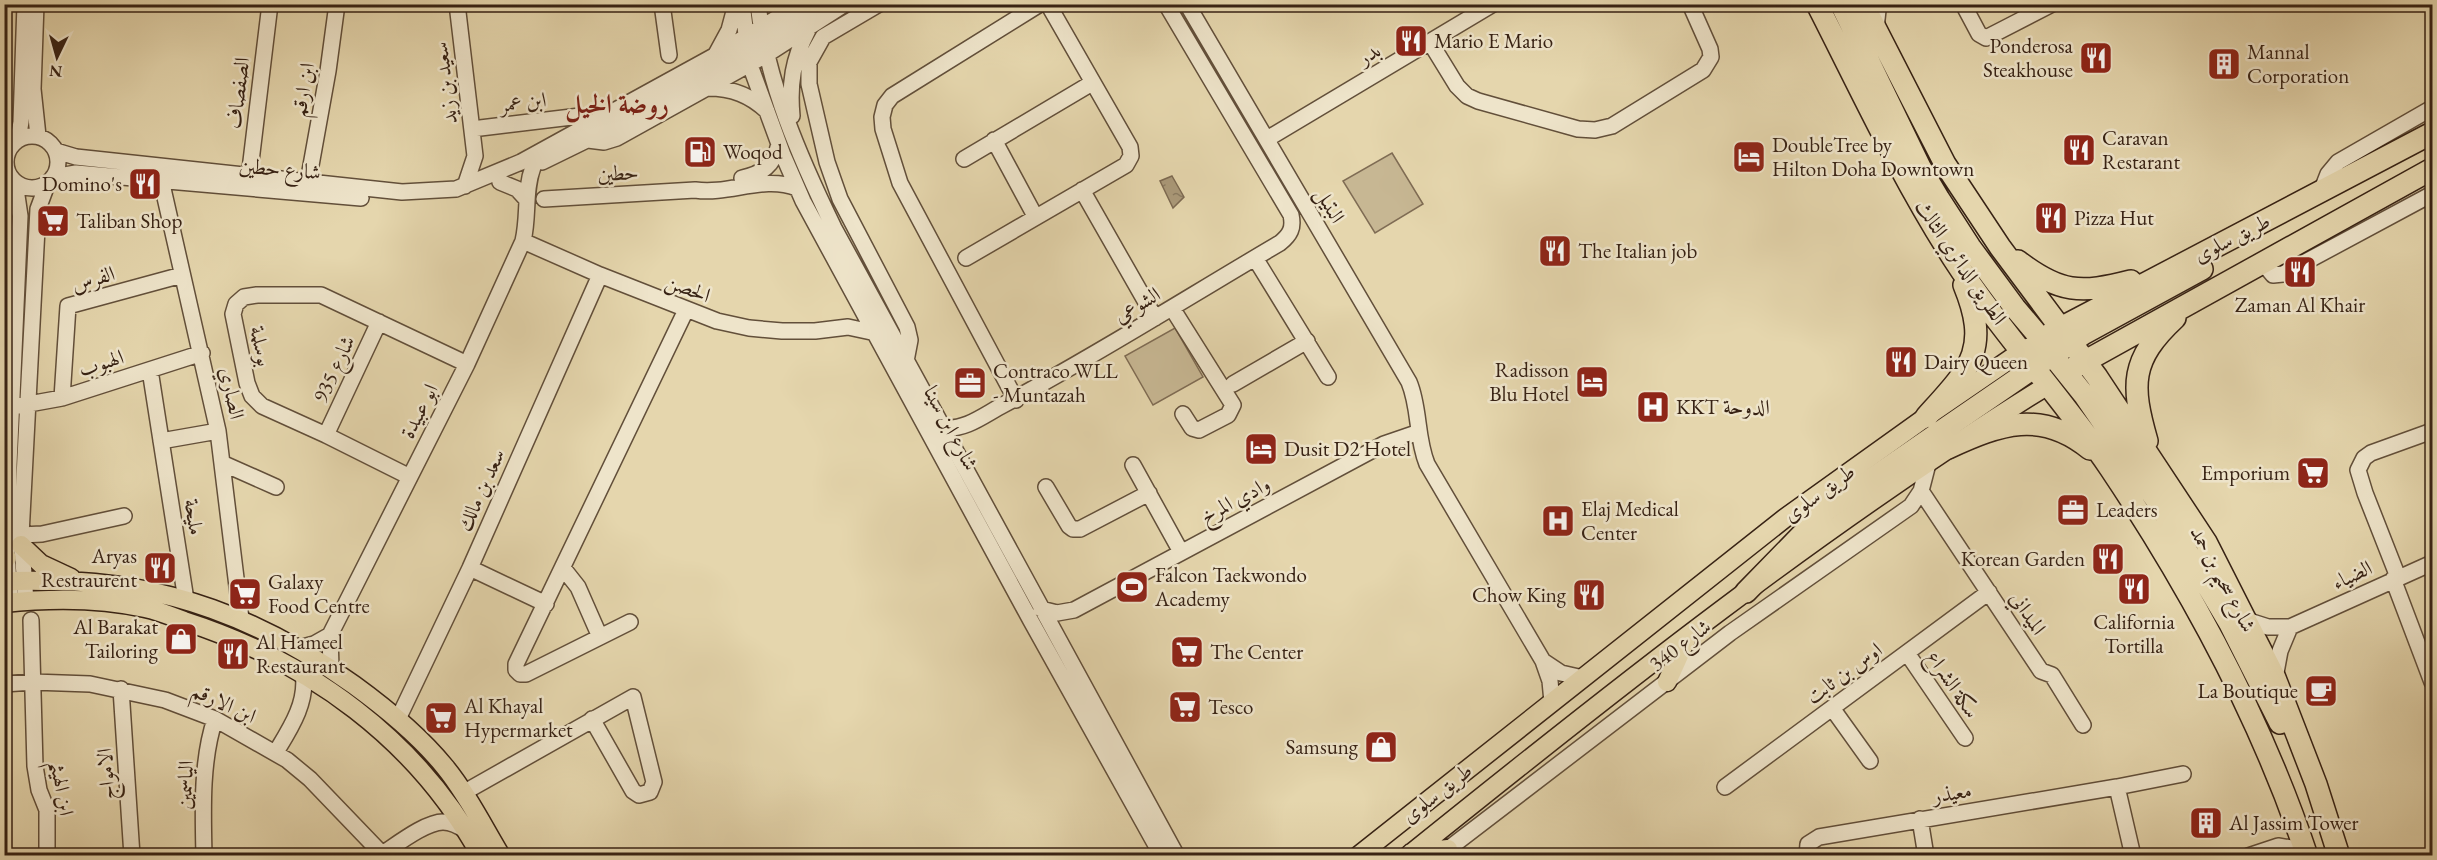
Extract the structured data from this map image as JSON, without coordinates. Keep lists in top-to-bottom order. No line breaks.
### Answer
{"streets":{"highway":["طريق سلوى","الطريق الدائري الثالث","شارع سحيم بن حمد"],"street":["بدر","سعيد بن زيد","ابن ارقم","الصفصاف","ابن عمر","شارع حطين","حطين","البتيل","الفرس","الحصن","الشوعي","بوسلمة","الهبوب","شارع 935","الصاري","ابو عبيدة","شارع ابن سينا","سعد بن مالك","وادي المرخ","مليحة","الضياء","الميداني","شارع 340","اوس بن ثابت","سكة الشراع","ابن الارقم","الامواج","الياسمين","ابن الهيثم","معيذر"]},"crossings":[["بدر","البتيل"],["سعيد بن زيد","ابن عمر"],["سعيد بن زيد","شارع حطين"],["ابن ارقم","شارع حطين"],["الصفصاف","شارع حطين"],["شارع حطين","الصاري"],["حطين","شارع ابن سينا"],["البتيل","طريق سلوى"],["البتيل","وادي المرخ"],["طريق سلوى","الطريق الدائري الثالث"],["طريق سلوى","شارع سحيم بن حمد"],["طريق سلوى","شارع 340"],["الطريق الدائري الثالث","شارع سحيم بن حمد"],["الفرس","الهبوب"],["الفرس","الصاري"],["الحصن","ابو عبيدة"],["الحصن","شارع ابن سينا"],["الحصن","سعد بن مالك"],["الشوعي","شارع ابن سينا"],["بوسلمة","شارع 935"],["بوسلمة","ابو عبيدة"],["الهبوب","الصاري"],["الهبوب","مليحة"],["شارع ابن سينا","وادي المرخ"],["الضياء","شارع سحيم بن حمد"],["الميداني","شارع 340"],["الميداني","اوس بن ثابت"],["اوس بن ثابت","سكة الشراع"],["ابن الارقم","الامواج"],["ابن الارقم","الياسمين"],["ابن الارقم","ابن الهيثم"]],"districts":["روضة الخيل"],"places":{"restaurant":["Mario E Mario","Ponderosa Steakhouse","Caravan Restarant","Domino's","Pizza Hut","The Italian job","Zaman Al Khair","Dairy Queen","Korean Garden","Aryas Restraurent","California Tortilla","Chow King","Al Hameel Restaurant"],"building":["Mannal Corporation","Al Jassim Tower"],"fuel station":["Woqod"],"hotel":["DoubleTree by Hilton Doha Downtown","Radisson Blu Hotel","Dusit D2 Hotel"],"supermarket":["Taliban Shop","Emporium","Galaxy Food Centre","The Center","Tesco","Al Khayal Hypermarket"],"office":["Contraco WLL - Muntazah","Leaders"],"hospital":["KKT الدوحة","Elaj Medical Center"],"sports":["Falcon Taekwondo Academy"],"shop":["Al Barakat Tailoring","Samsung"],"cafe":["La Boutique"]},"north":"bottom"}
